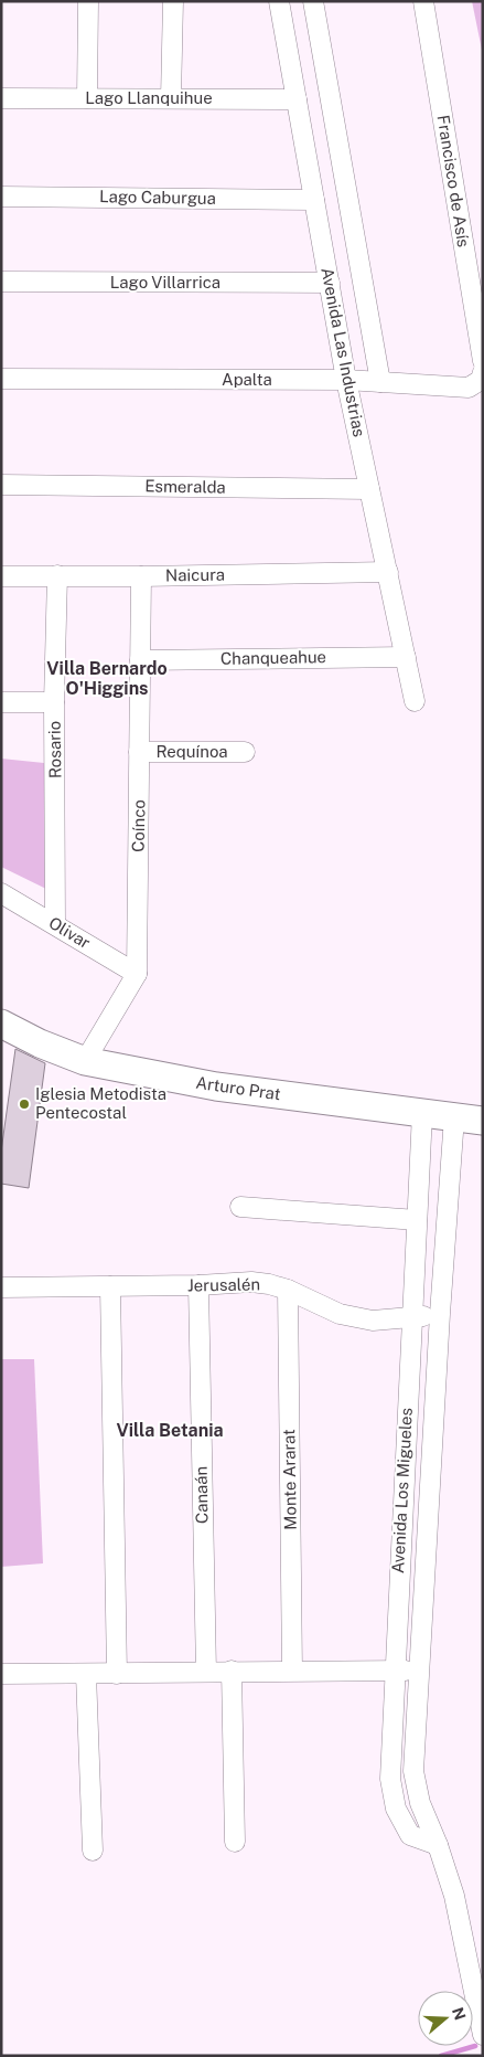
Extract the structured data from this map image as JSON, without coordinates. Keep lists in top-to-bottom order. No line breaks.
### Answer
{"streets":{"main road":["Arturo Prat"],"street":["Lago Llanquihue","Francisco de Asís","Lago Caburgua","Lago Villarrica","Avenida Las Industrias","Apalta","Esmeralda","Naicura","Chanqueahue","Rosario","Requínoa","Coínco","Olivar","Jerusalén","Monte Ararat","Avenida Los Migueles","Canaán"]},"crossings":[["Lago Llanquihue","Avenida Las Industrias"],["Lago Caburgua","Avenida Las Industrias"],["Lago Villarrica","Avenida Las Industrias"],["Avenida Las Industrias","Apalta"],["Avenida Las Industrias","Esmeralda"],["Avenida Las Industrias","Naicura"],["Avenida Las Industrias","Chanqueahue"],["Naicura","Rosario"],["Naicura","Coínco"],["Chanqueahue","Coínco"],["Rosario","Olivar"],["Requínoa","Coínco"],["Coínco","Olivar"],["Arturo Prat","Avenida Los Migueles"],["Jerusalén","Monte Ararat"],["Jerusalén","Avenida Los Migueles"],["Jerusalén","Canaán"]],"districts":["Villa Bernardo O'Higgins","Villa Betania"],"places":["Iglesia Metodista Pentecostal"],"north":"right"}
